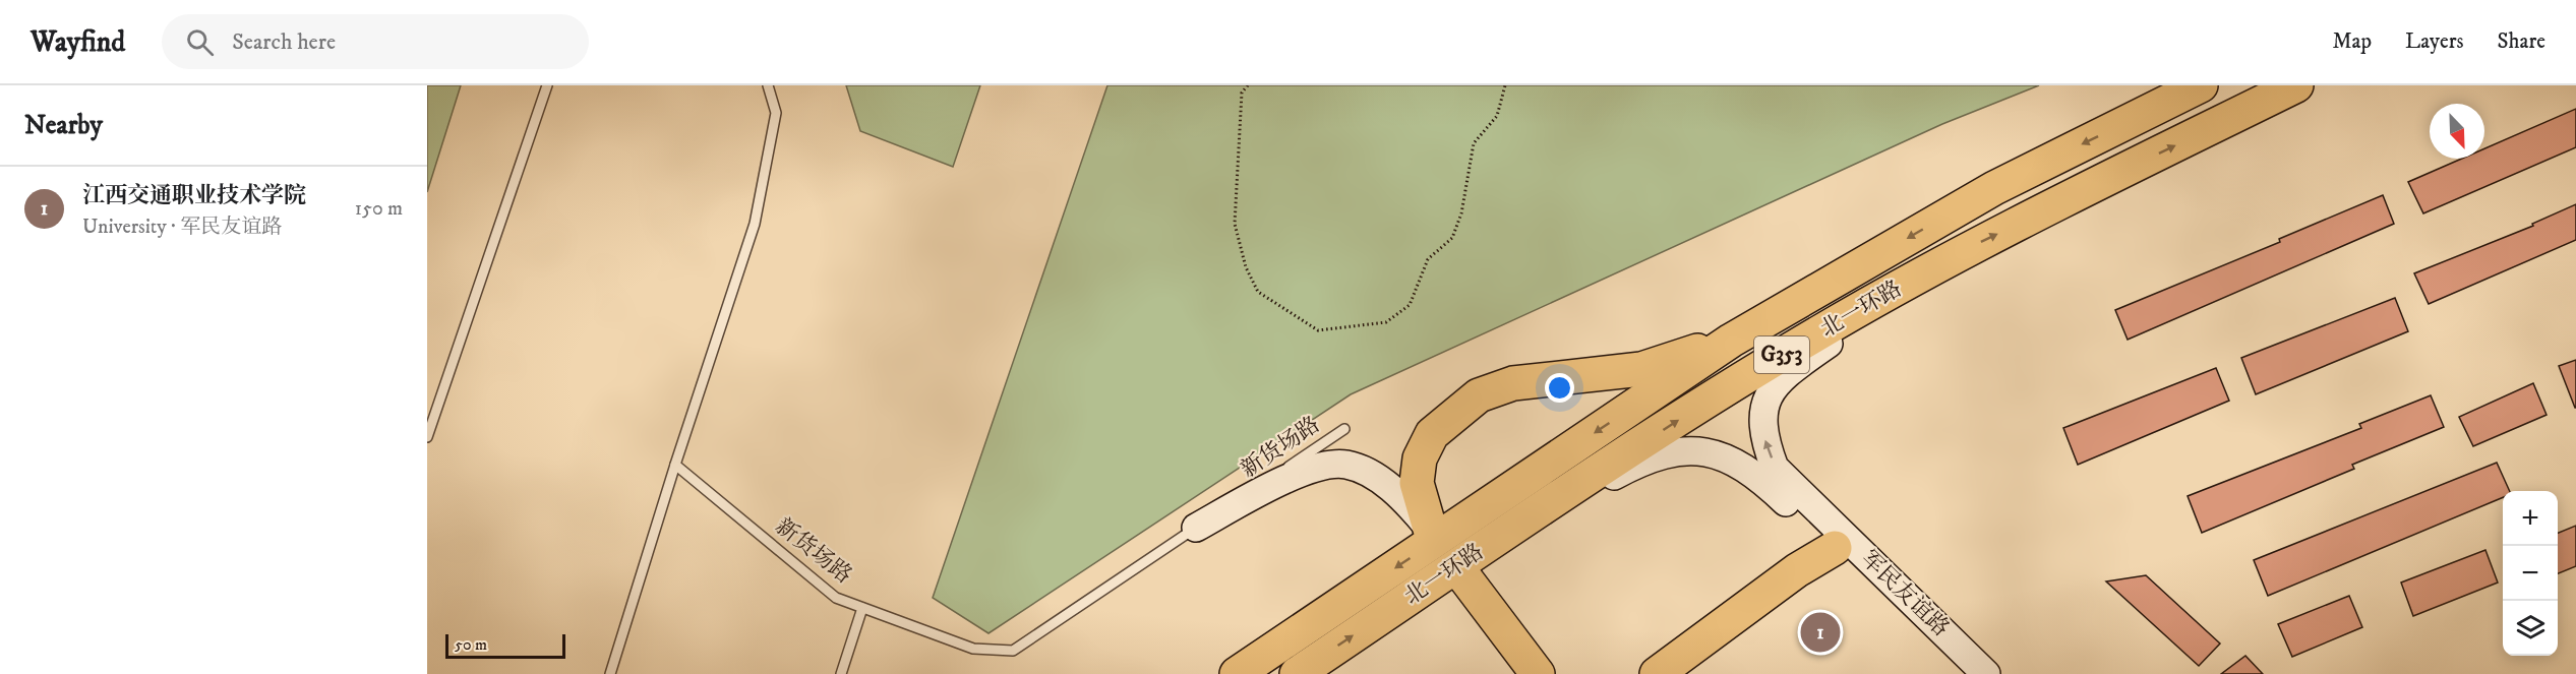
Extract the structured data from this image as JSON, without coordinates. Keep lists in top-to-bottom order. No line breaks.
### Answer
{"streets":{"highway":["北一环路","G353"],"street":["军民友谊路"],"lane":["新货场路"]},"scale_bar":"50 m","north":"bottom right","page":{"header":"Wayfind","search":"Search here","nav":["Map","Layers","Share"],"heading":"Nearby","list":[{"mark":"1","name":"江西交通职业技术学院","note":"University · 军民友谊路","value":"150 m"}],"map_buttons":["+","−"],"pins":"1","scale":"50 m"}}
